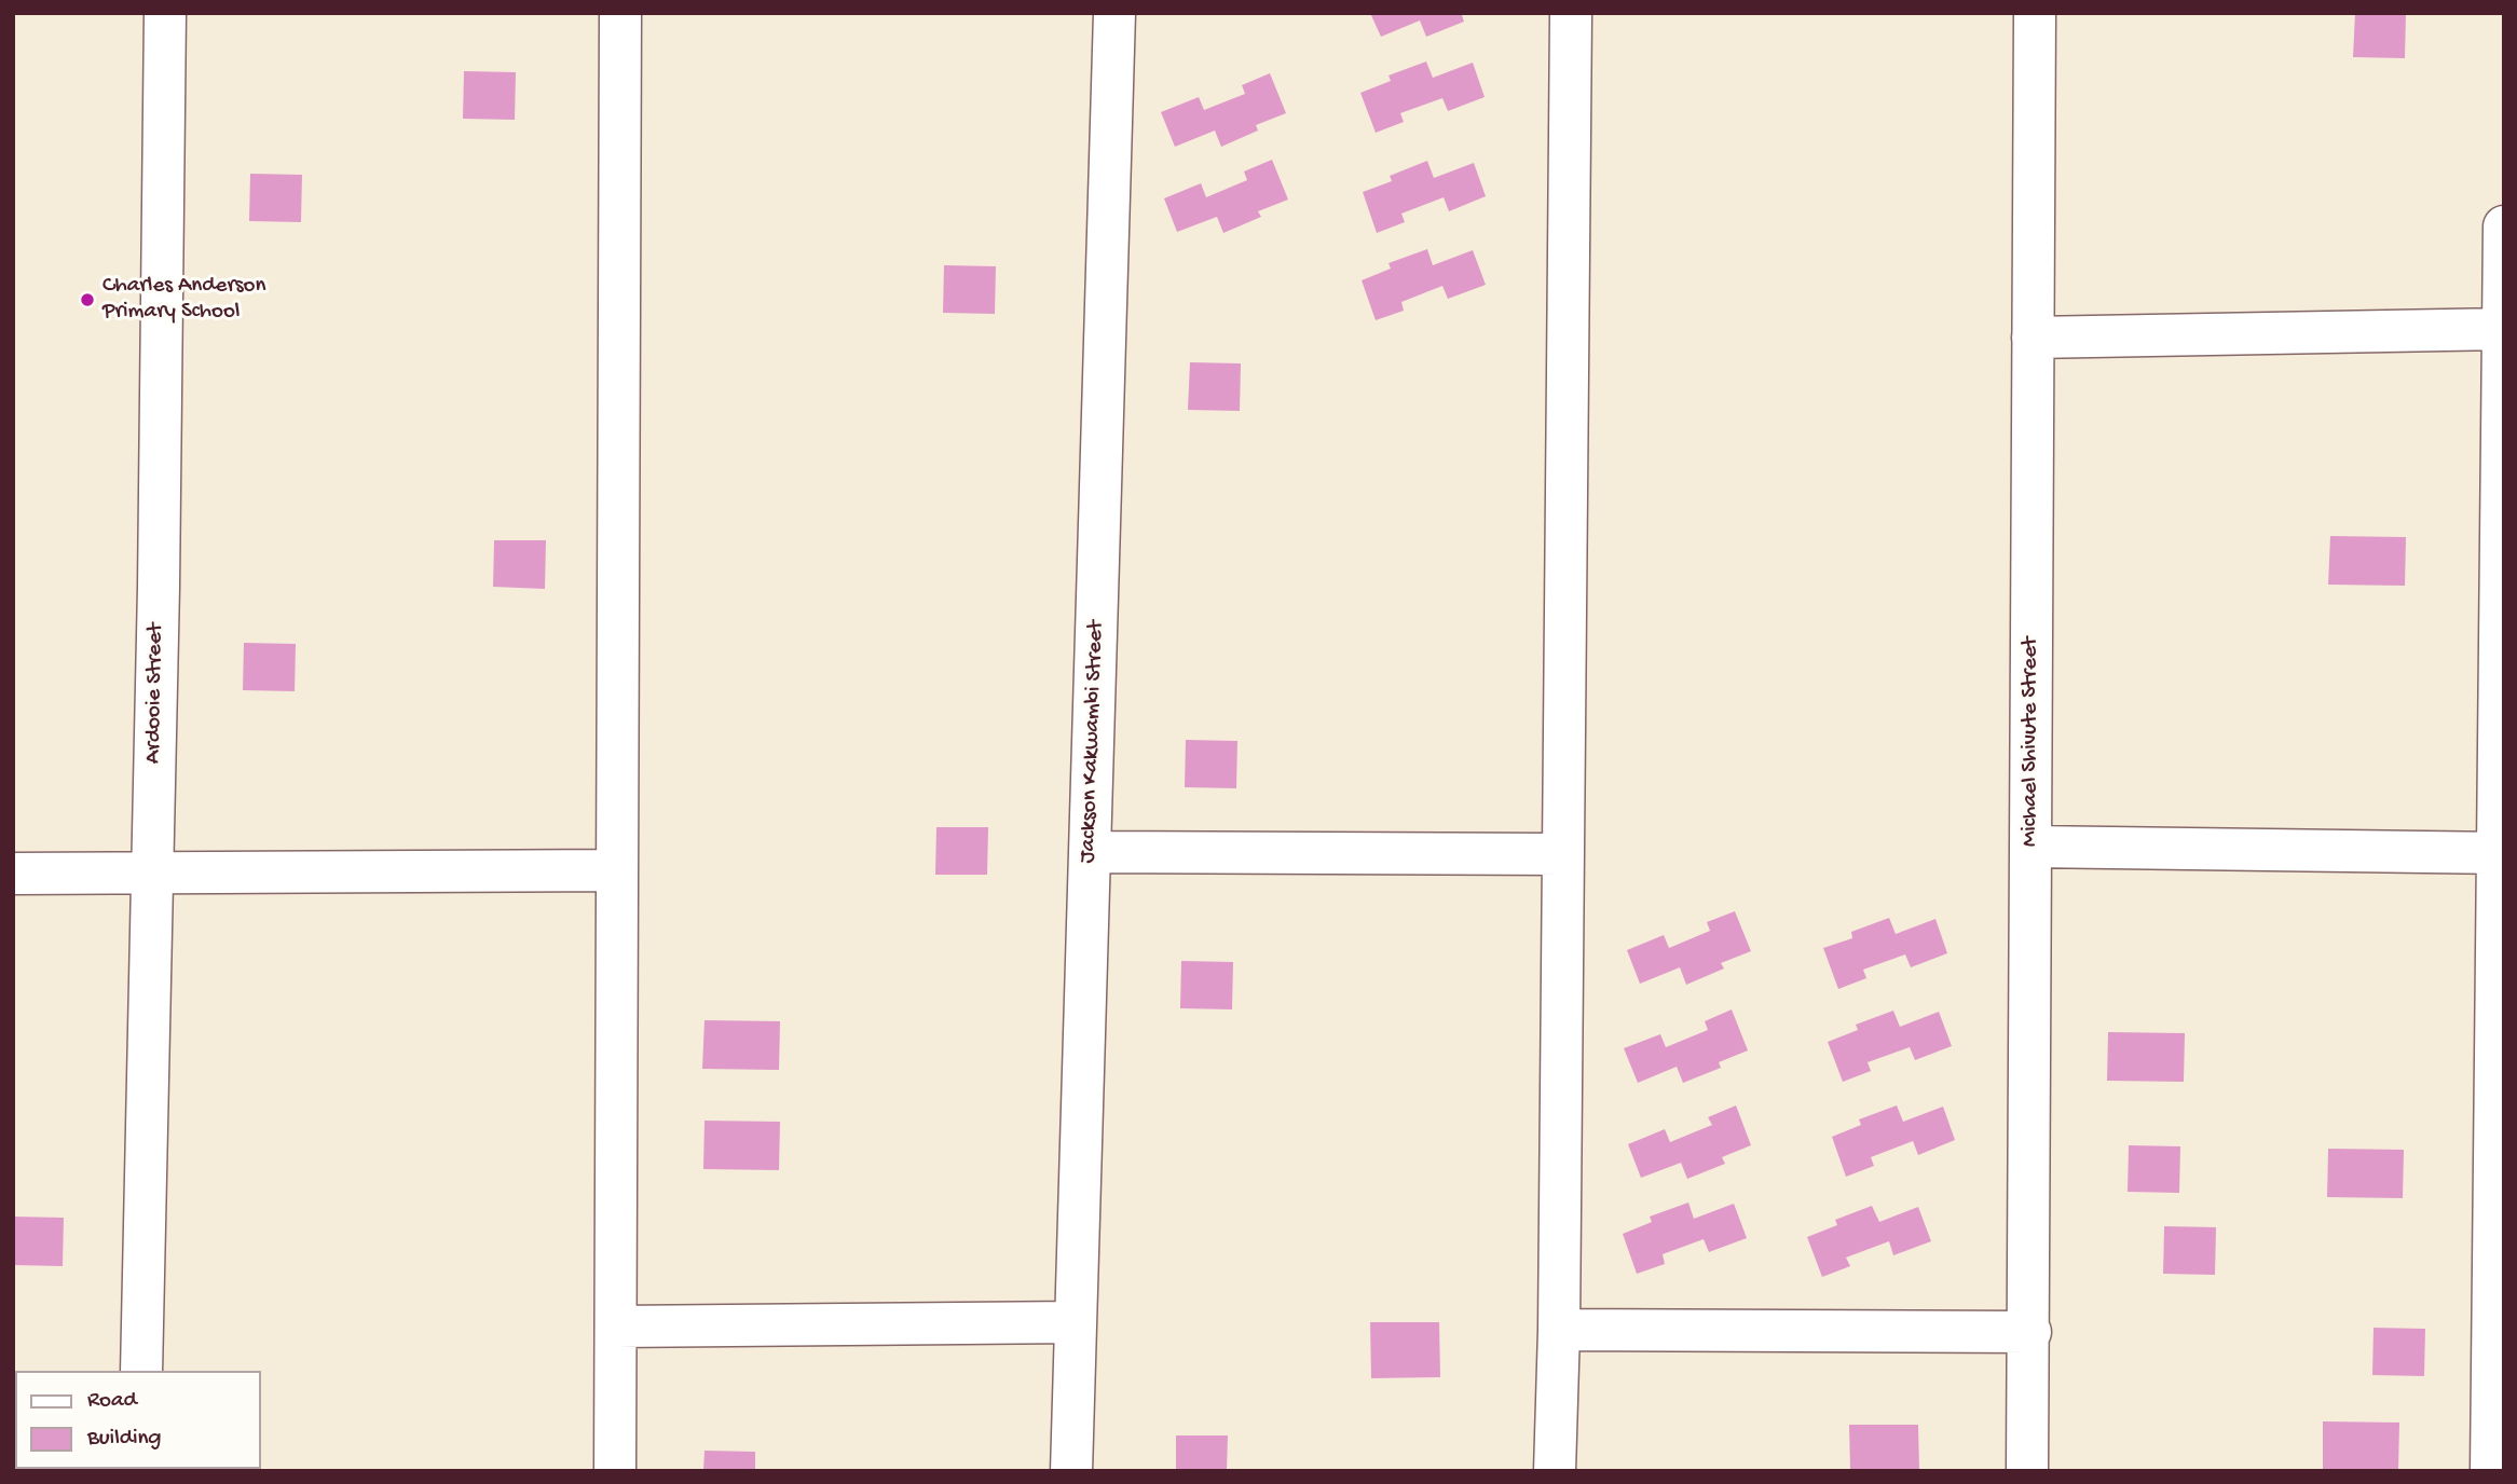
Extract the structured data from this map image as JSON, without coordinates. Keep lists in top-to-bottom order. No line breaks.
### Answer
{"streets":{"street":["Ardooie Street","Jackson Kakwambi Street","Michael Shivute Street"]},"places":["Charles Anderson Primary School"],"legend":["Road","Building"]}
